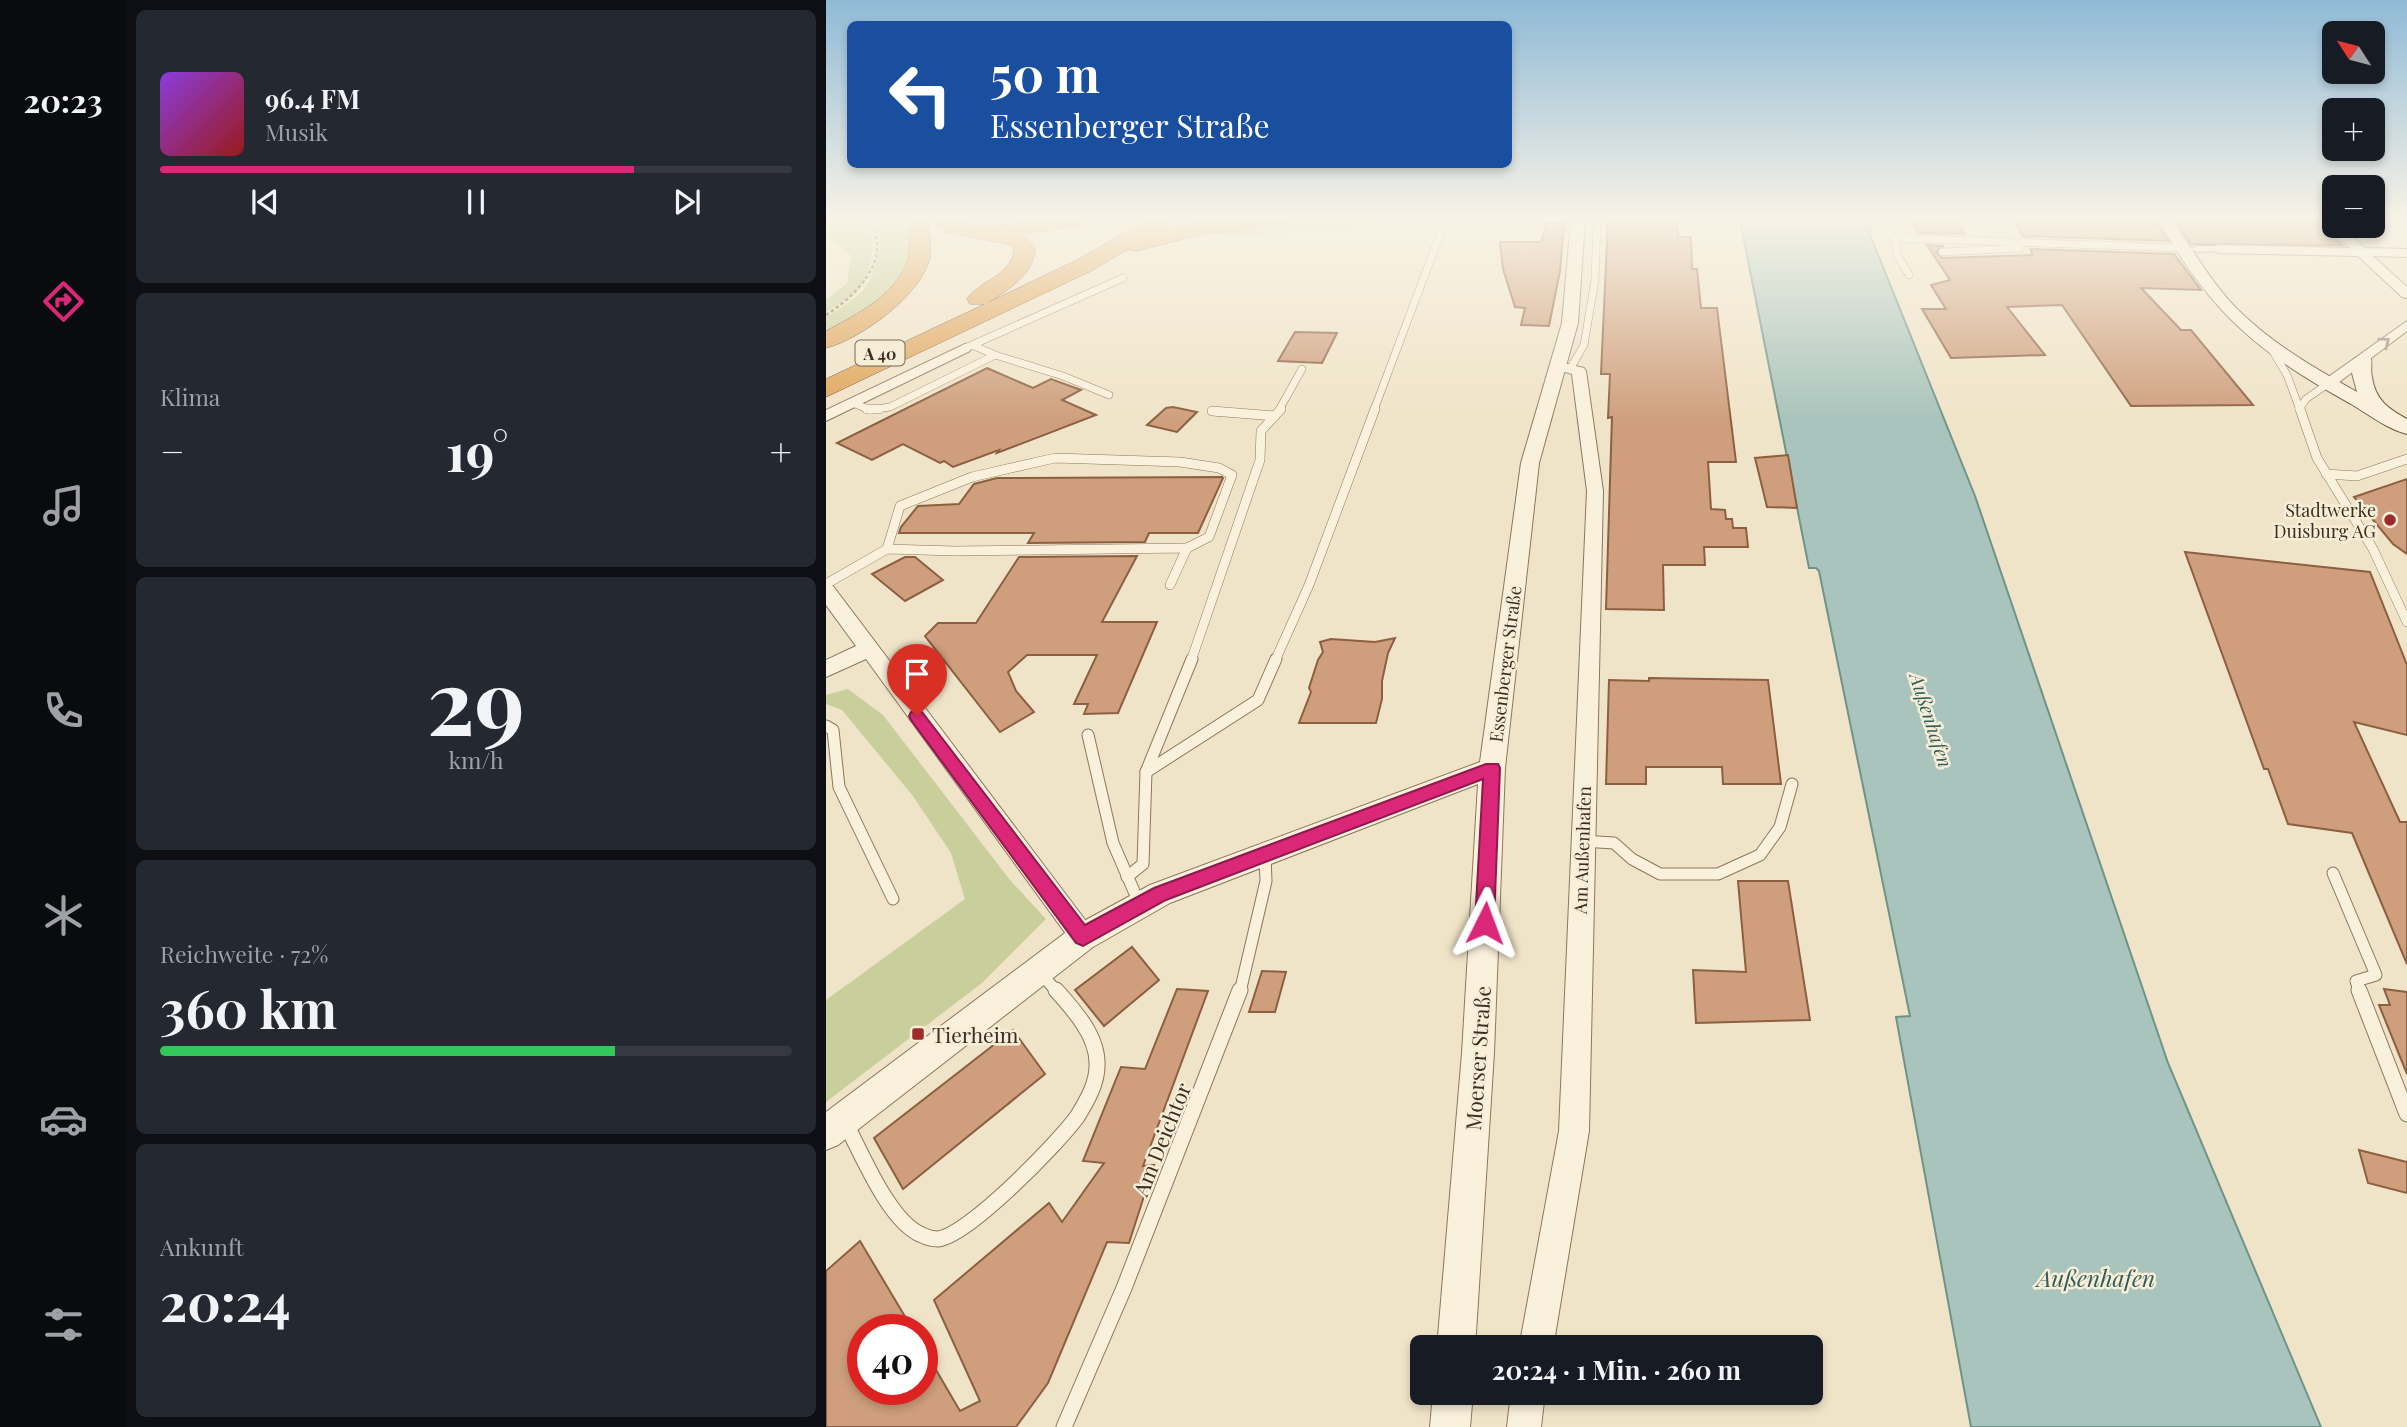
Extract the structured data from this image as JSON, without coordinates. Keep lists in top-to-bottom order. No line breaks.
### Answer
{"streets":{"highway":["A 40"],"street":["Essenberger Straße","Am Außenhafen","Moerser Straße"],"lane":["Am Deichtor"]},"crossings":[["Essenberger Straße","Am Außenhafen"],["Essenberger Straße","Moerser Straße"]],"water":["Außenhafen"],"places":{"other":["Stadtwerke Duisburg AG"],"transit":["Tierheim"]},"north":"top left","page":{"tabs":"20:23","map_buttons":["+","−"],"turn":["50 m","Essenberger Straße"],"song":["96.4 FM","Musik"],"tile":["Klima",["29","km/h"],["Reichweite · 72%","360 km"],["Ankunft","20:24"]],"heat":["−","19°","+"],"limit":"40","trip":"20:24 · 1 Min. · 260 m"}}
